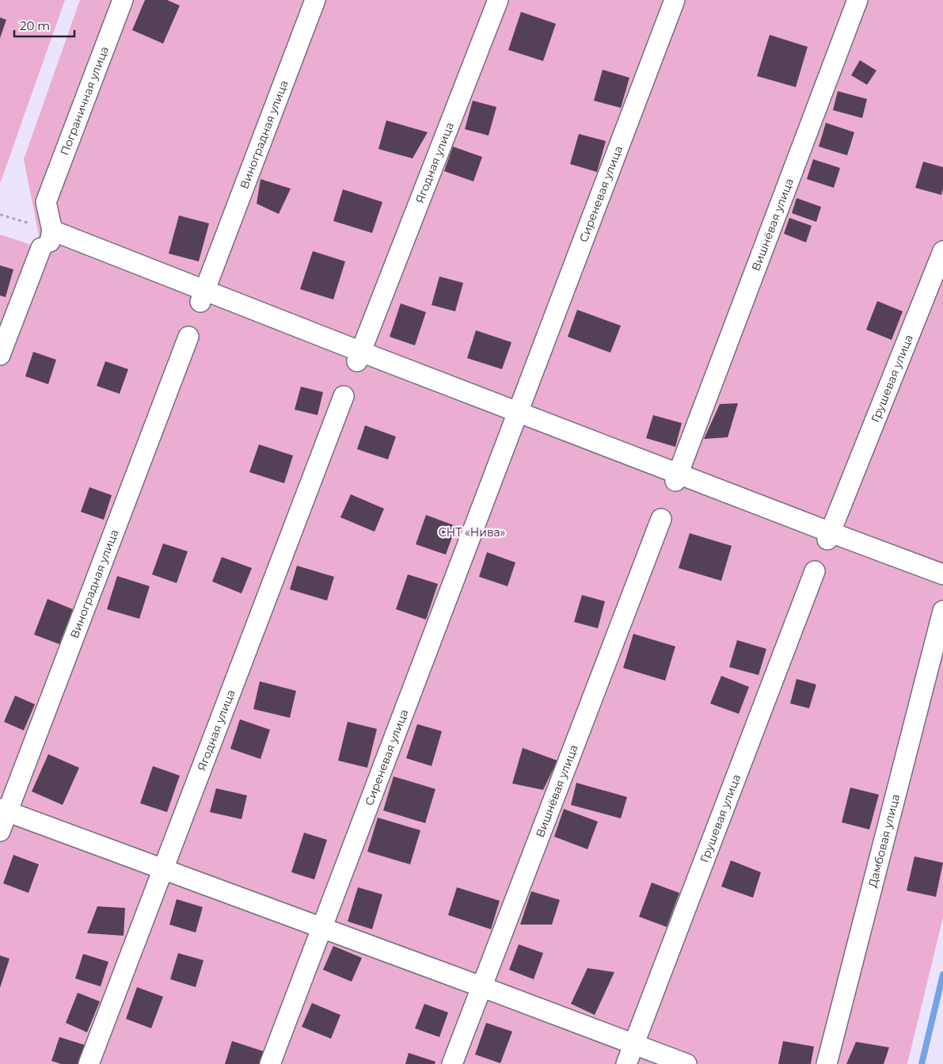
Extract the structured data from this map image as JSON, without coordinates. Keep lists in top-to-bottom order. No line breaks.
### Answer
{"streets":{"street":["Пограничная улица","Виноградная улица","Ягодная улица","Сиреневая улица","Вишнёвая улица","Грушевая улица","Дамбовая улица"]},"parks":["СНТ «Нива»"],"scale_bar":"20 m"}
